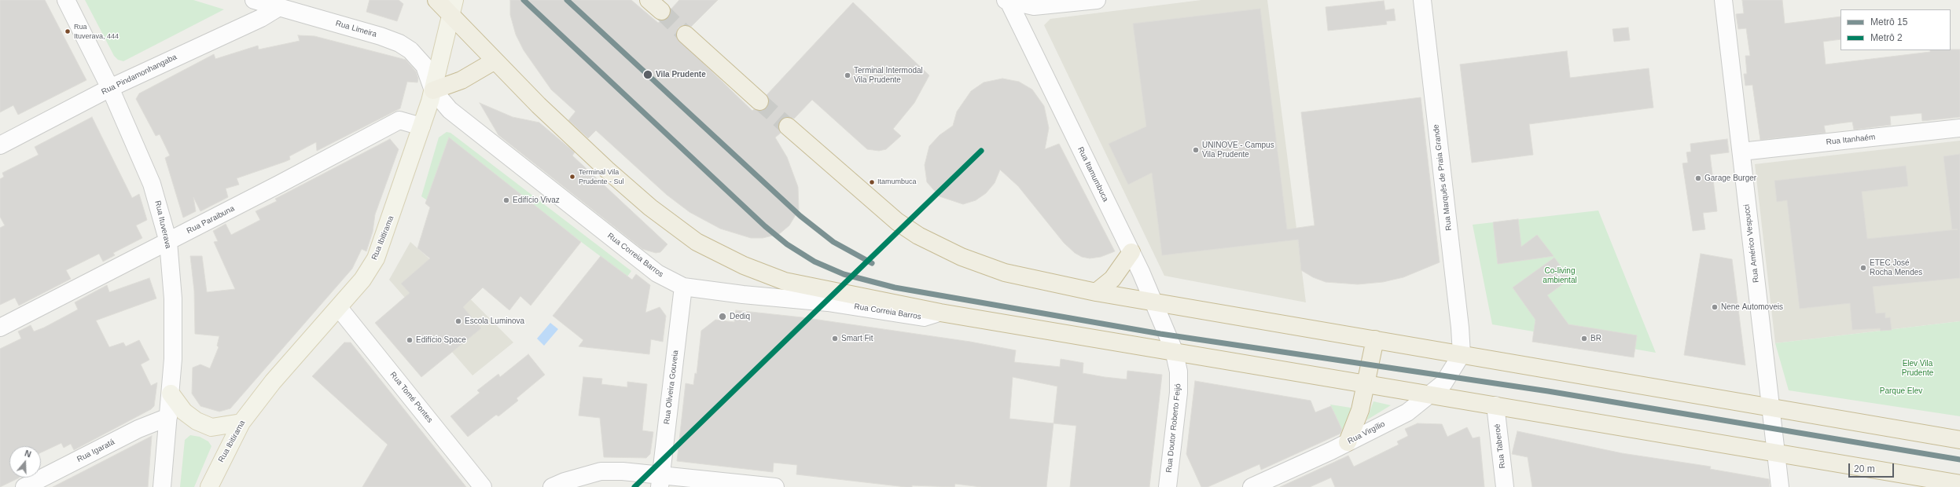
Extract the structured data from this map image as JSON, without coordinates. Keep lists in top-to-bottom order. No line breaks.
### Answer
{"streets":{"main road":["Rua Ibitirama"],"street":["Rua Limeira","Rua Pindamonhangaba","Rua Itanhaém","Rua Itamumbuca","Rua Marquês de Praia Grande","Rua Paraibuna","Rua Ituverava","Rua Américo Vespucci","Rua Correia Barros","Rua Oliveira Gouveia","Rua Tomé Pontes","Rua Doutor Roberto Feijó","Rua Virgílio","Rua Taberoé","Rua Igaratá"]},"crossings":[["Rua Limeira","Rua Pindamonhangaba"],["Rua Limeira","Rua Ibitirama"],["Rua Limeira","Rua Correia Barros"],["Rua Pindamonhangaba","Rua Ituverava"],["Rua Itanhaém","Rua Américo Vespucci"],["Rua Itamumbuca","Rua Doutor Roberto Feijó"],["Rua Marquês de Praia Grande","Rua Virgílio"],["Rua Paraibuna","Rua Ituverava"],["Rua Paraibuna","Rua Ibitirama"],["Rua Ituverava","Rua Igaratá"],["Rua Ibitirama","Rua Correia Barros"],["Rua Ibitirama","Rua Tomé Pontes"],["Rua Correia Barros","Rua Oliveira Gouveia"]],"parks":["Co-living ambiental","Elev Vila Prudente","Parque Elev"],"places":["Rua Ituverava, 444","Vila Prudente","Terminal Intermodal Vila Prudente","UNINOVE - Campus Vila Prudente","Terminal Vila Prudente - Sul","Garage Burger","Itamumbuca","Edifício Vivaz","ETEC José Rocha Mendes","Nene Automoveis","Dediq","Escola Luminova","Smart Fit","BR","Edifício Space"],"lines":["metro line 15","metro line 2"],"legend":["Metrô 15","Metrô 2"],"scale_bar":"20 m","north":"top"}
